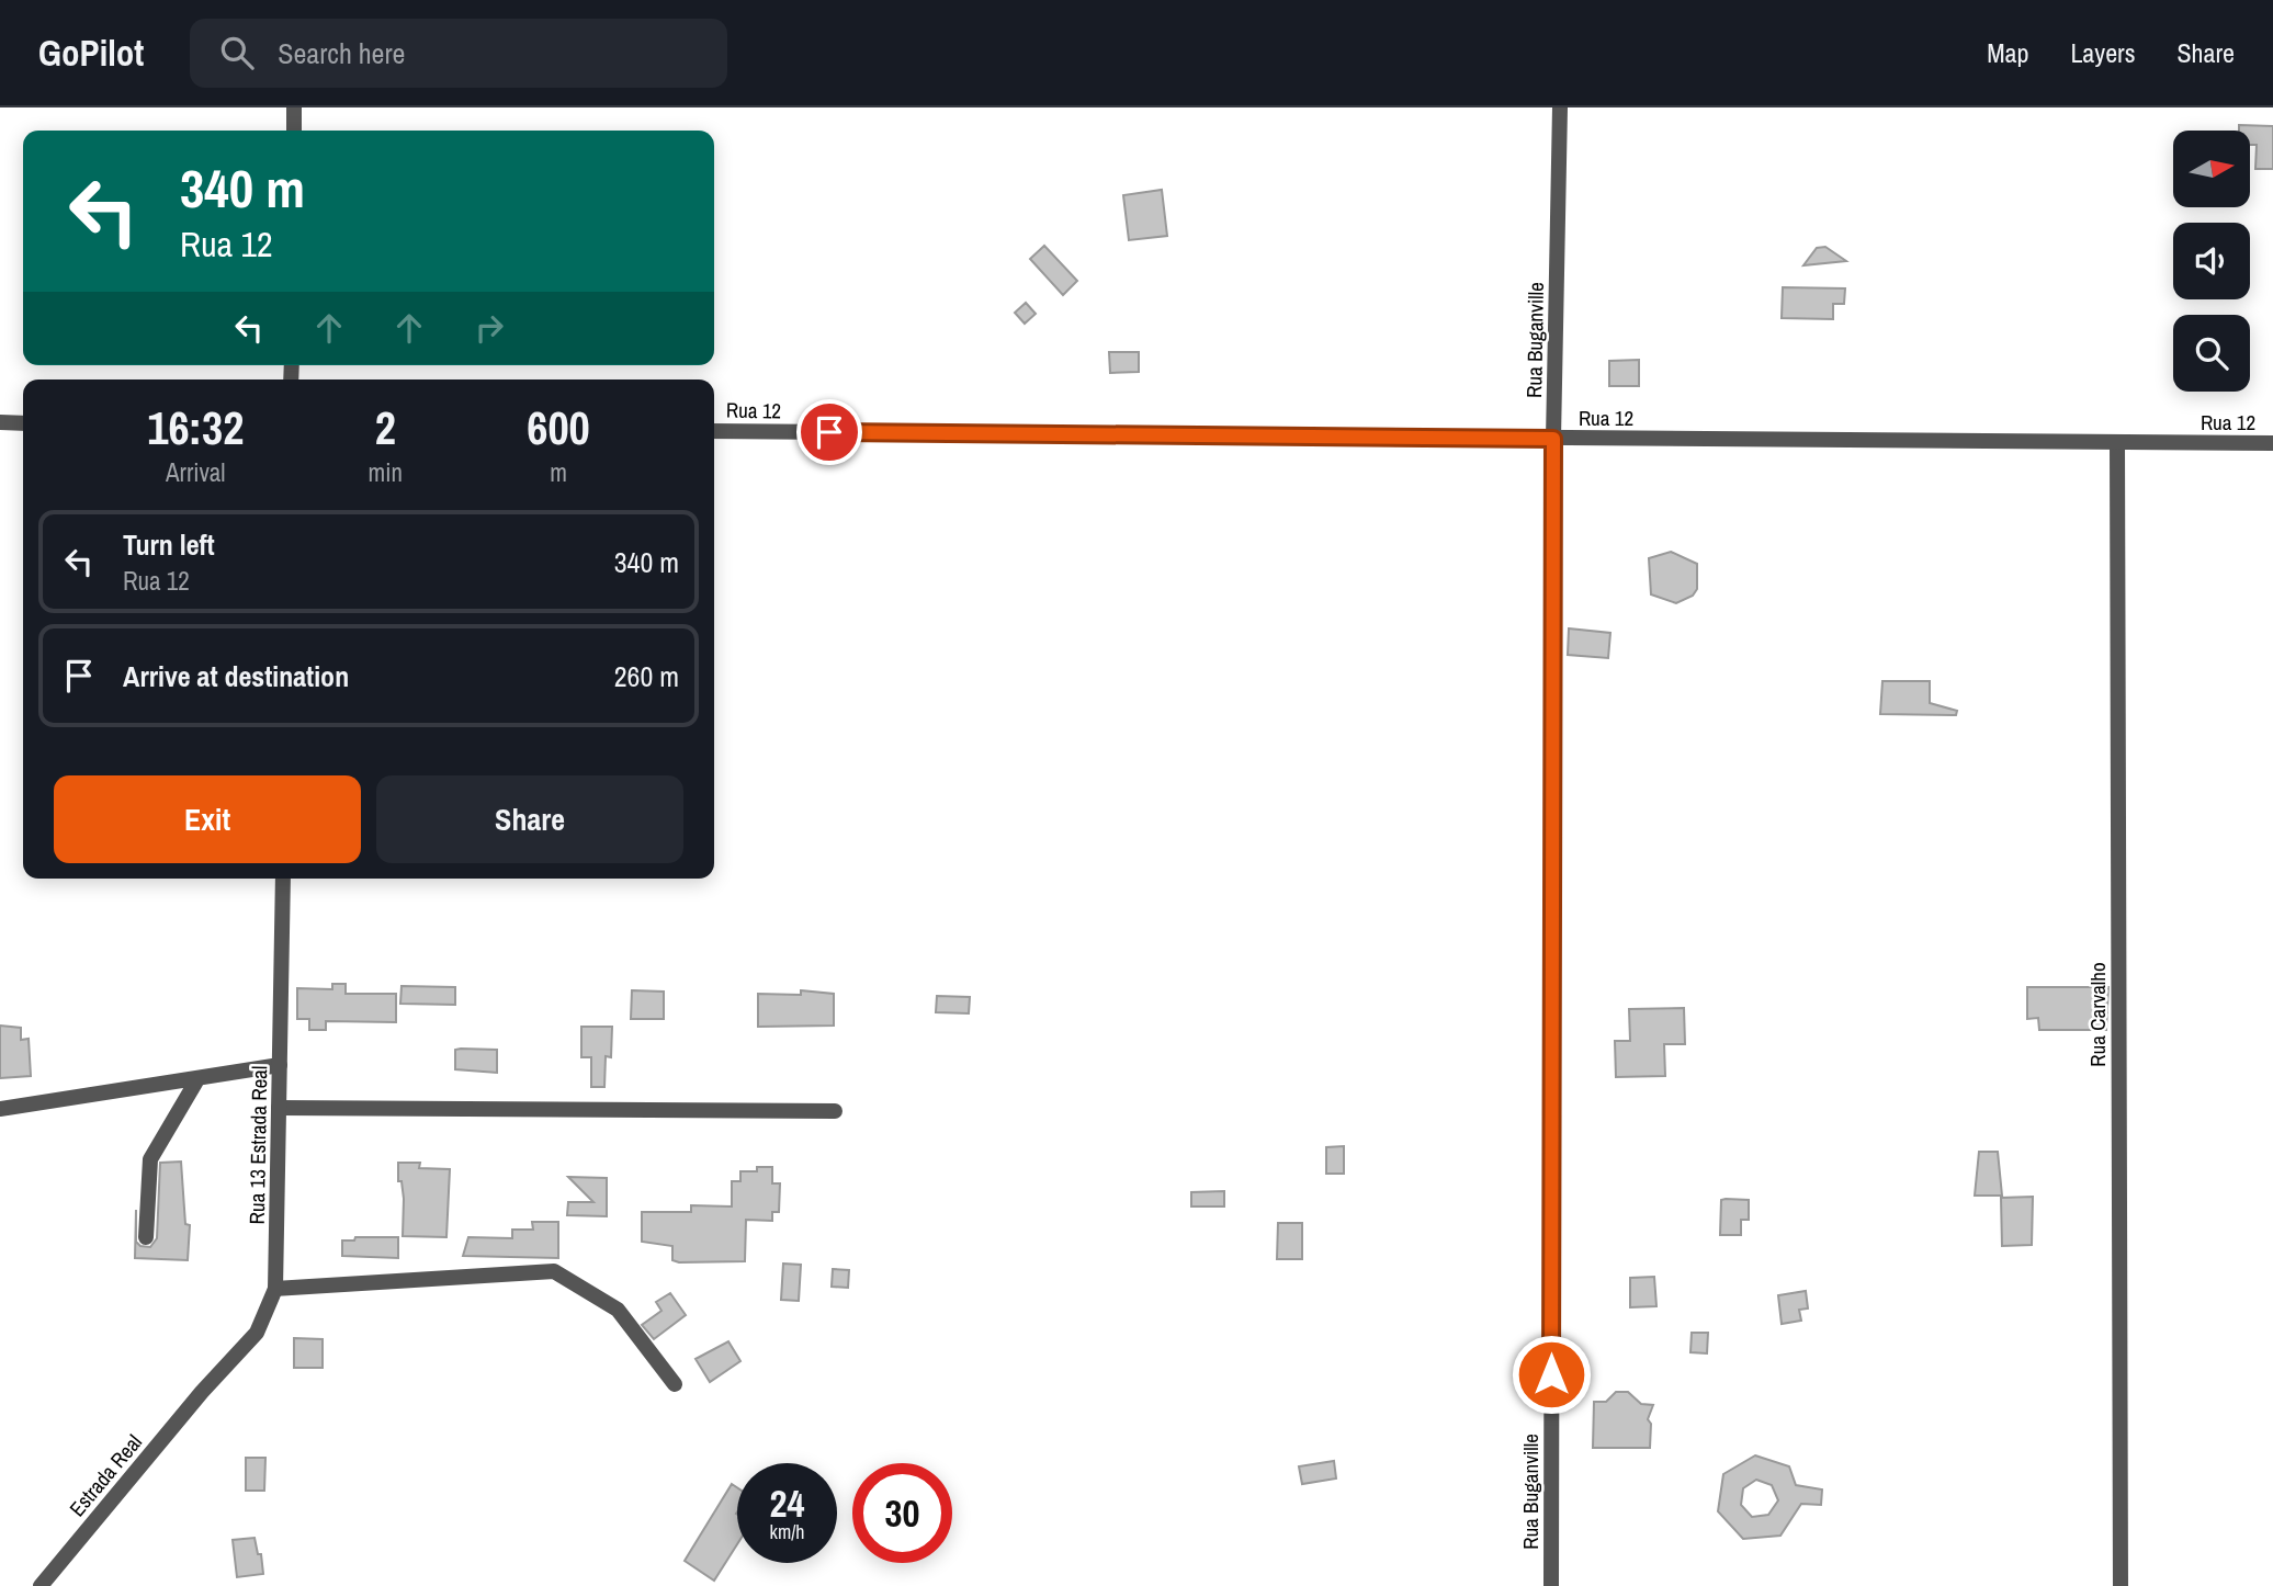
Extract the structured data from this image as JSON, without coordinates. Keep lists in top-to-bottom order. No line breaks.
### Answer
{"streets":{"street":["Rua Buganville","Rua 12","Rua Carvalho","Rua 13 Estrada Real","Estrada Real"]},"crossings":[["Rua Buganville","Rua 12"],["Rua 12","Rua Carvalho"],["Rua 13 Estrada Real","Estrada Real"]],"north":"right","page":{"header":"GoPilot","search":"Search here","nav":["Map","Layers","Share"],"turn":["340 m","Rua 12"],"eta":["16:32","Arrival","2","min","600","m"],"list":[{"name":"Turn left","note":"Rua 12","value":"340 m"},{"name":"Arrive at destination","value":"260 m"}],"buttons":["Exit","Share"],"speed":"24 km/h","limit":"30"}}
